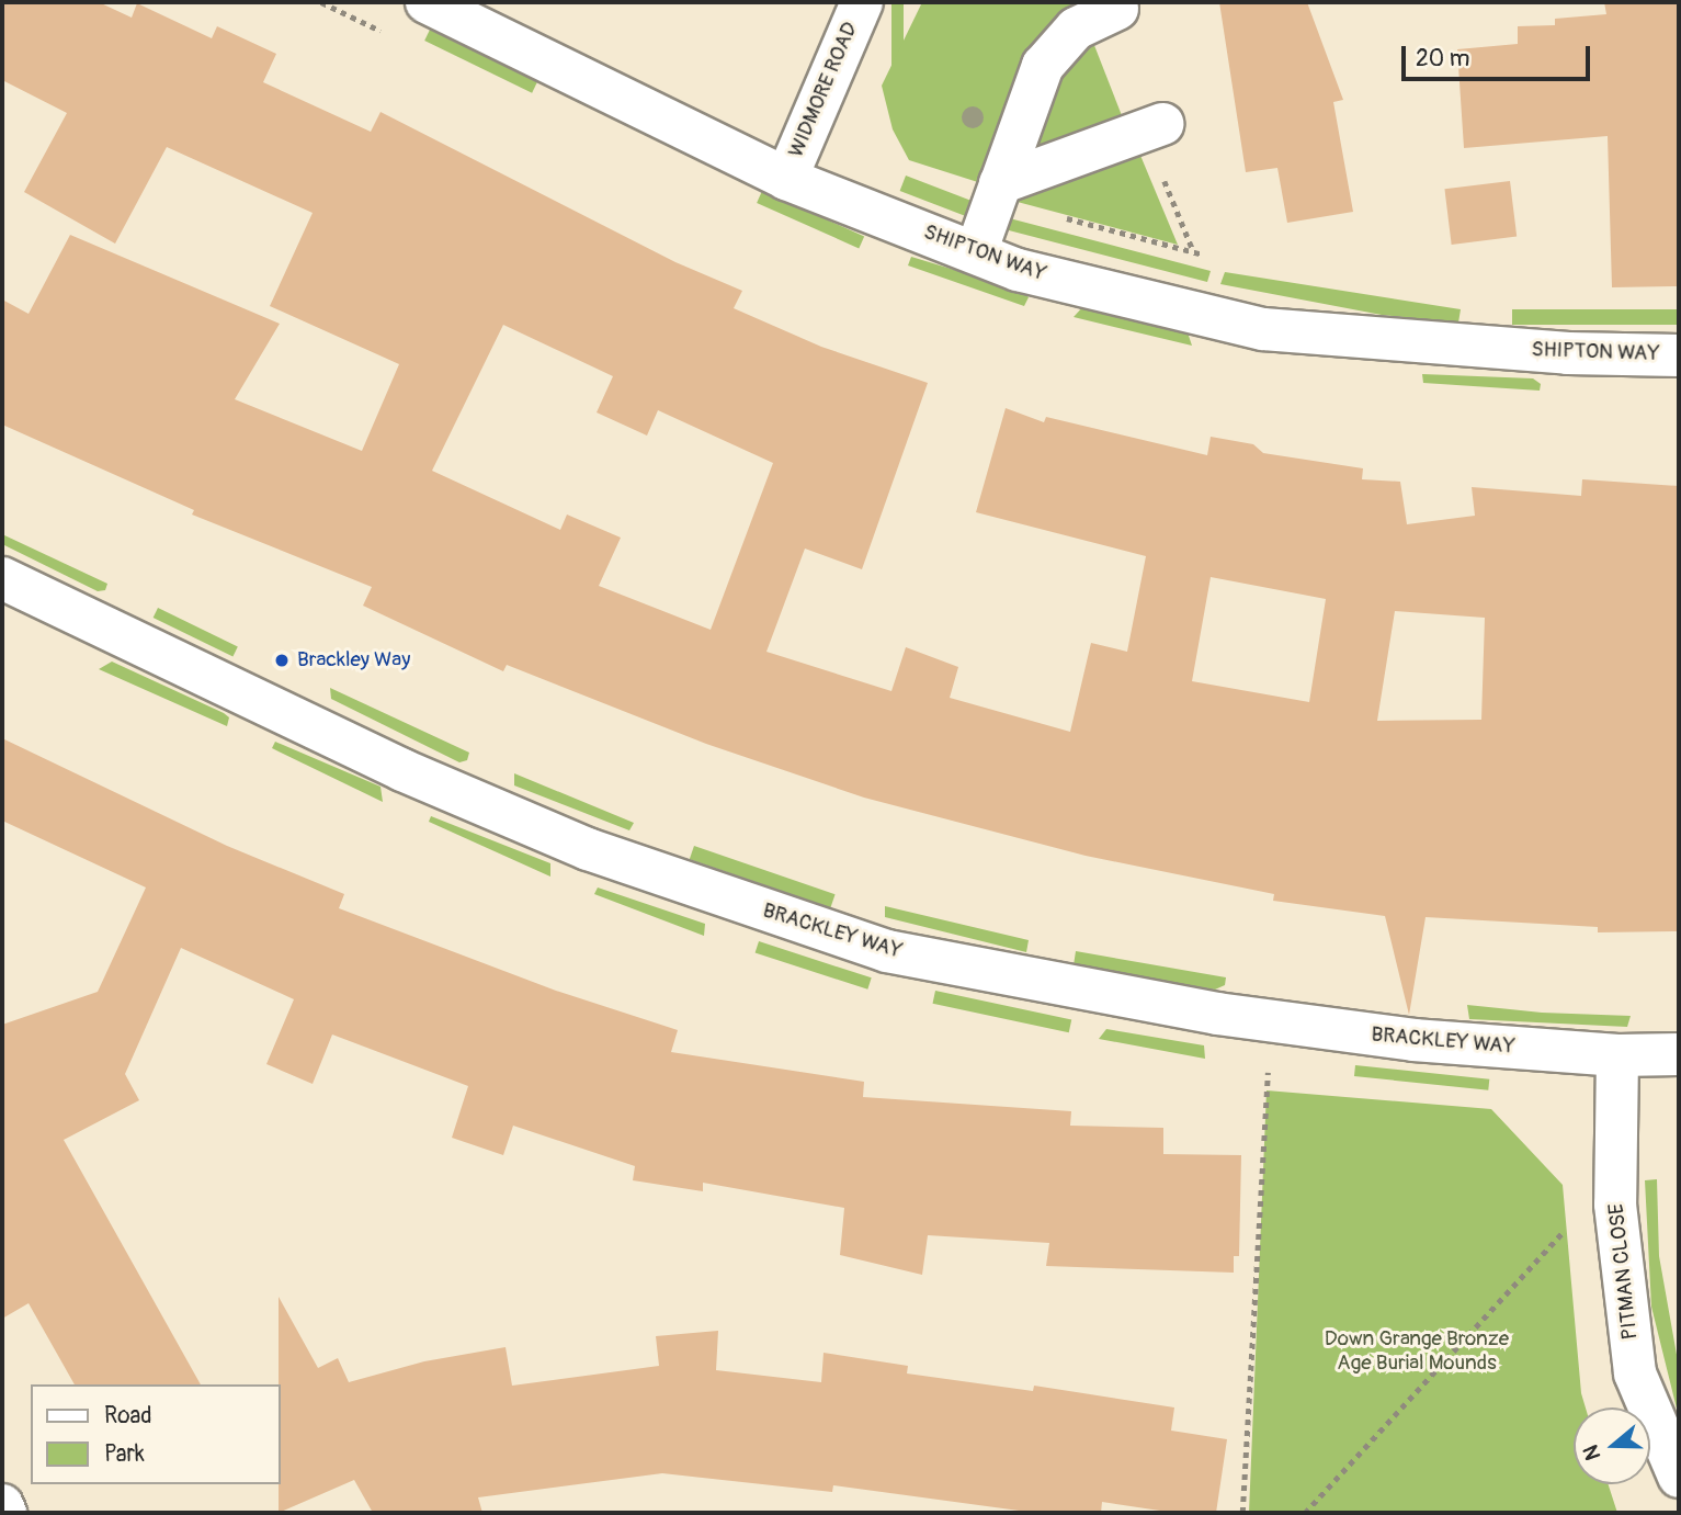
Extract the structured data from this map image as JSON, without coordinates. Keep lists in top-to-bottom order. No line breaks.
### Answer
{"streets":{"street":["WIDMORE ROAD","SHIPTON WAY","BRACKLEY WAY","PITMAN CLOSE"]},"crossings":[["WIDMORE ROAD","SHIPTON WAY"],["BRACKLEY WAY","PITMAN CLOSE"]],"parks":["Down Grange Bronze Age Burial Mounds"],"places":["Brackley Way"],"legend":["Road","Park"],"scale_bar":"20 m","north":"left"}
